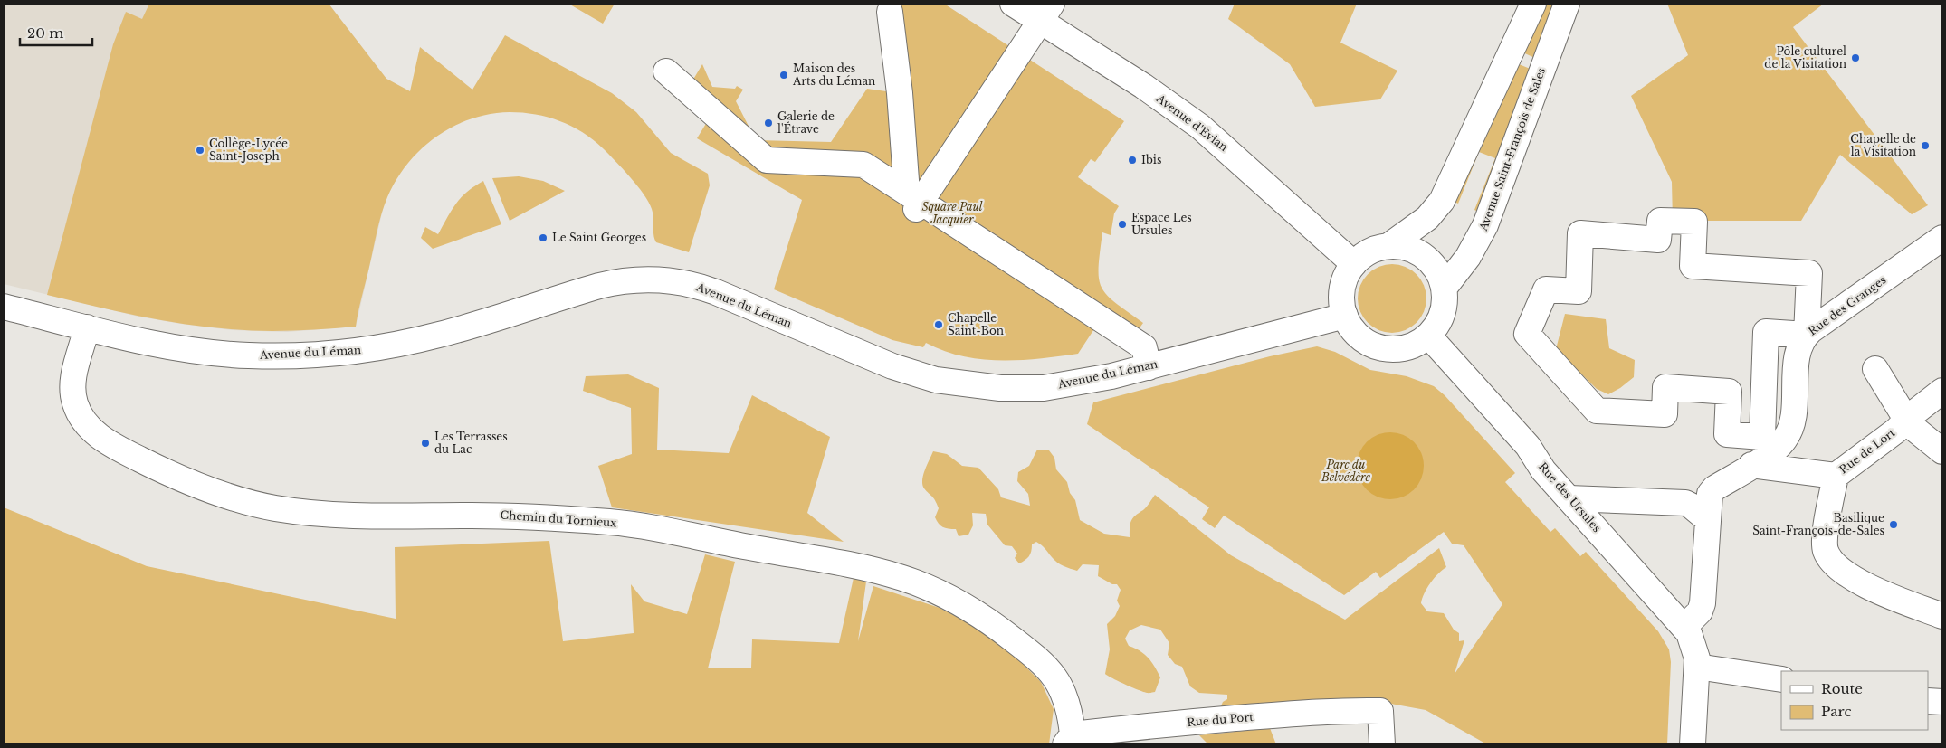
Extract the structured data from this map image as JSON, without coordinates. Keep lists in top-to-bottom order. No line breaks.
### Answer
{"streets":{"street":["Avenue d'Évian","Avenue Saint-François de Sales","Avenue du Léman","Rue des Granges","Rue de Lort","Rue des Ursules","Chemin du Tornieux","Rue du Port"]},"crossings":[["Avenue d'Évian","Avenue Saint-François de Sales"],["Avenue d'Évian","Avenue du Léman"],["Avenue d'Évian","Rue des Ursules"],["Avenue Saint-François de Sales","Avenue du Léman"],["Avenue Saint-François de Sales","Rue des Ursules"],["Avenue du Léman","Rue des Ursules"],["Avenue du Léman","Chemin du Tornieux"],["Rue des Granges","Rue de Lort"],["Rue des Granges","Rue des Ursules"],["Chemin du Tornieux","Rue du Port"]],"parks":["Square Paul Jacquier","Parc du Belvédère"],"places":["Pôle culturel de la Visitation","Maison des Arts du Léman","Galerie de l'Étrave","Chapelle de la Visitation","Collège-Lycée Saint-Joseph","Ibis","Espace Les Ursules","Le Saint Georges","Chapelle Saint-Bon","Les Terrasses du Lac","Basilique Saint-François-de-Sales"],"legend":["Route","Parc"],"scale_bar":"20 m"}
